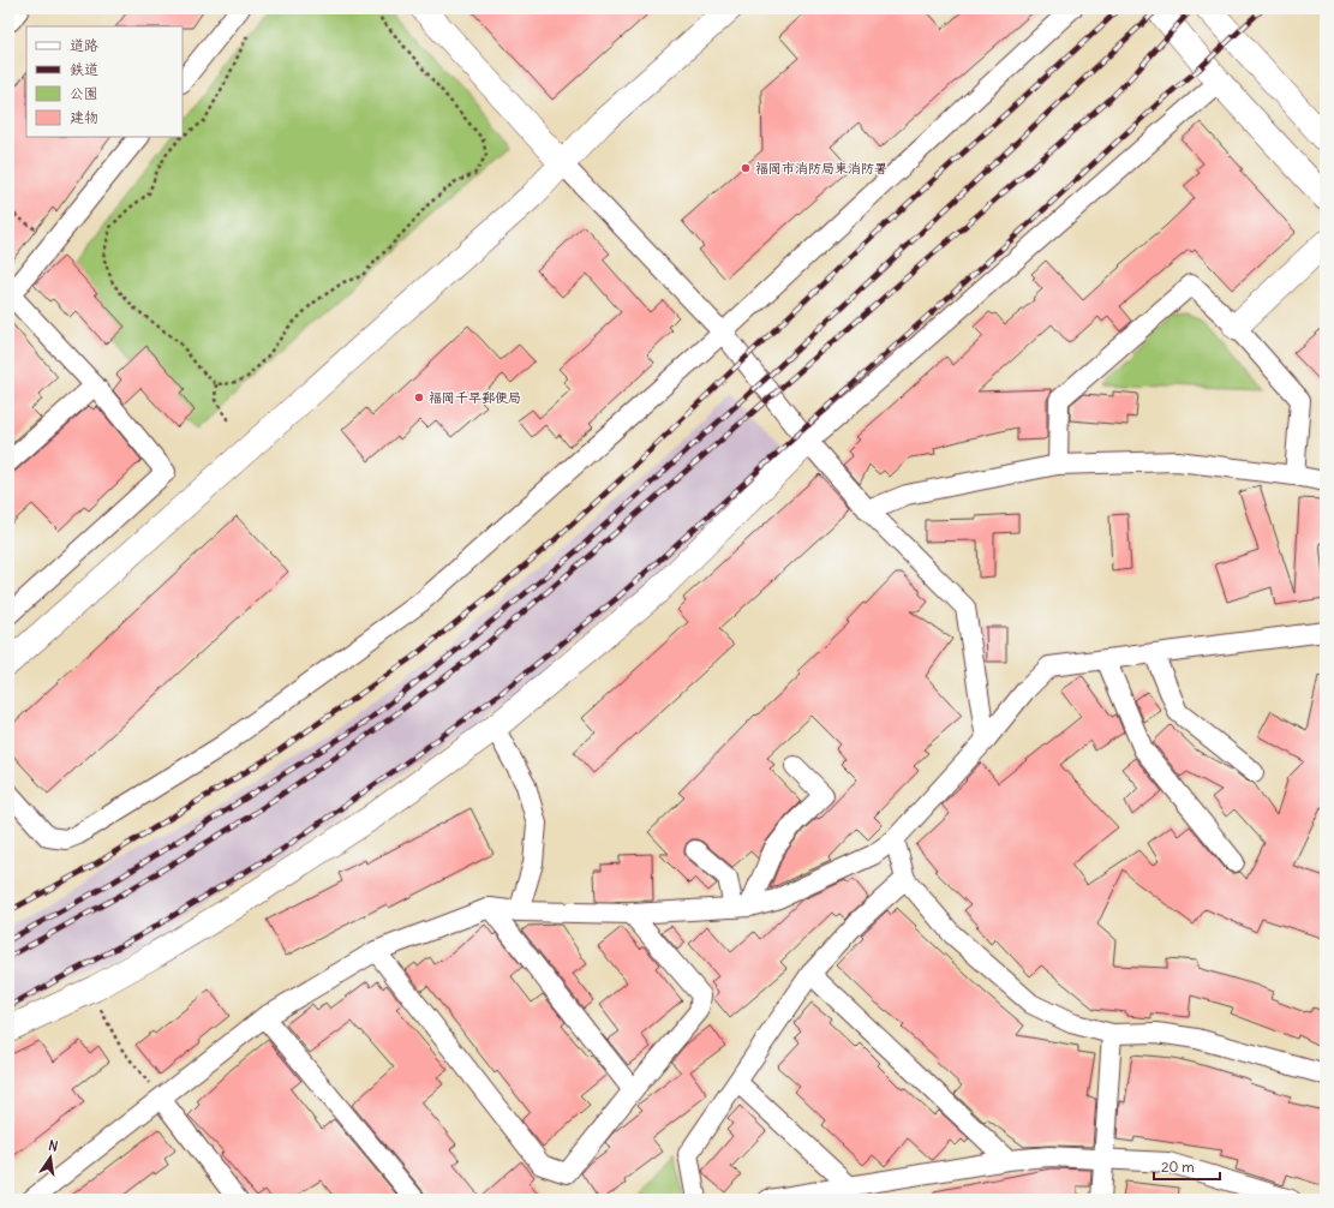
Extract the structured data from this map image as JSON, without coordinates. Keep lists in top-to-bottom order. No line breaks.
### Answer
{"places":["福岡市消防局東消防署","福岡千早郵便局"],"legend":["道路","鉄道","公園","建物"],"scale_bar":"20 m","north":"top"}
